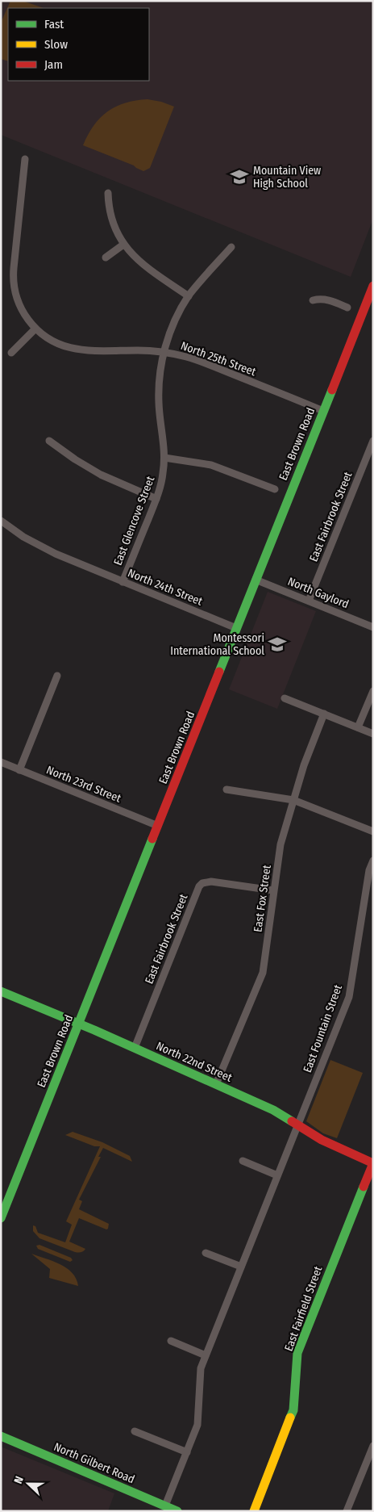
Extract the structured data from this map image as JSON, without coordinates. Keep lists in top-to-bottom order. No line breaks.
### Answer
{"streets":{"main road":["East Brown Road","North 22nd Street","East Fairfield Street","North Gilbert Road"],"street":["North 25th Street","East Fairbrook Street","East Glencove Street","North 24th Street","North Gaylord","North 23rd Street","East Fox Street","East Fountain Street"]},"crossings":[["North 25th Street","East Brown Road"],["North 25th Street","East Glencove Street"],["East Brown Road","North 24th Street"],["East Brown Road","North Gaylord"],["East Brown Road","North 23rd Street"],["East Brown Road","North 22nd Street"],["East Fairbrook Street","North Gaylord"],["East Fairbrook Street","East Fox Street"],["East Fairbrook Street","North 22nd Street"],["East Glencove Street","North 24th Street"],["East Fox Street","North 22nd Street"],["East Fountain Street","North 22nd Street"],["East Fountain Street","North Gilbert Road"],["North 22nd Street","East Fairfield Street"]],"places":{"school or university":["Mountain View High School","Montessori International School"]},"legend":["Fast","Slow","Jam"],"north":"left"}
